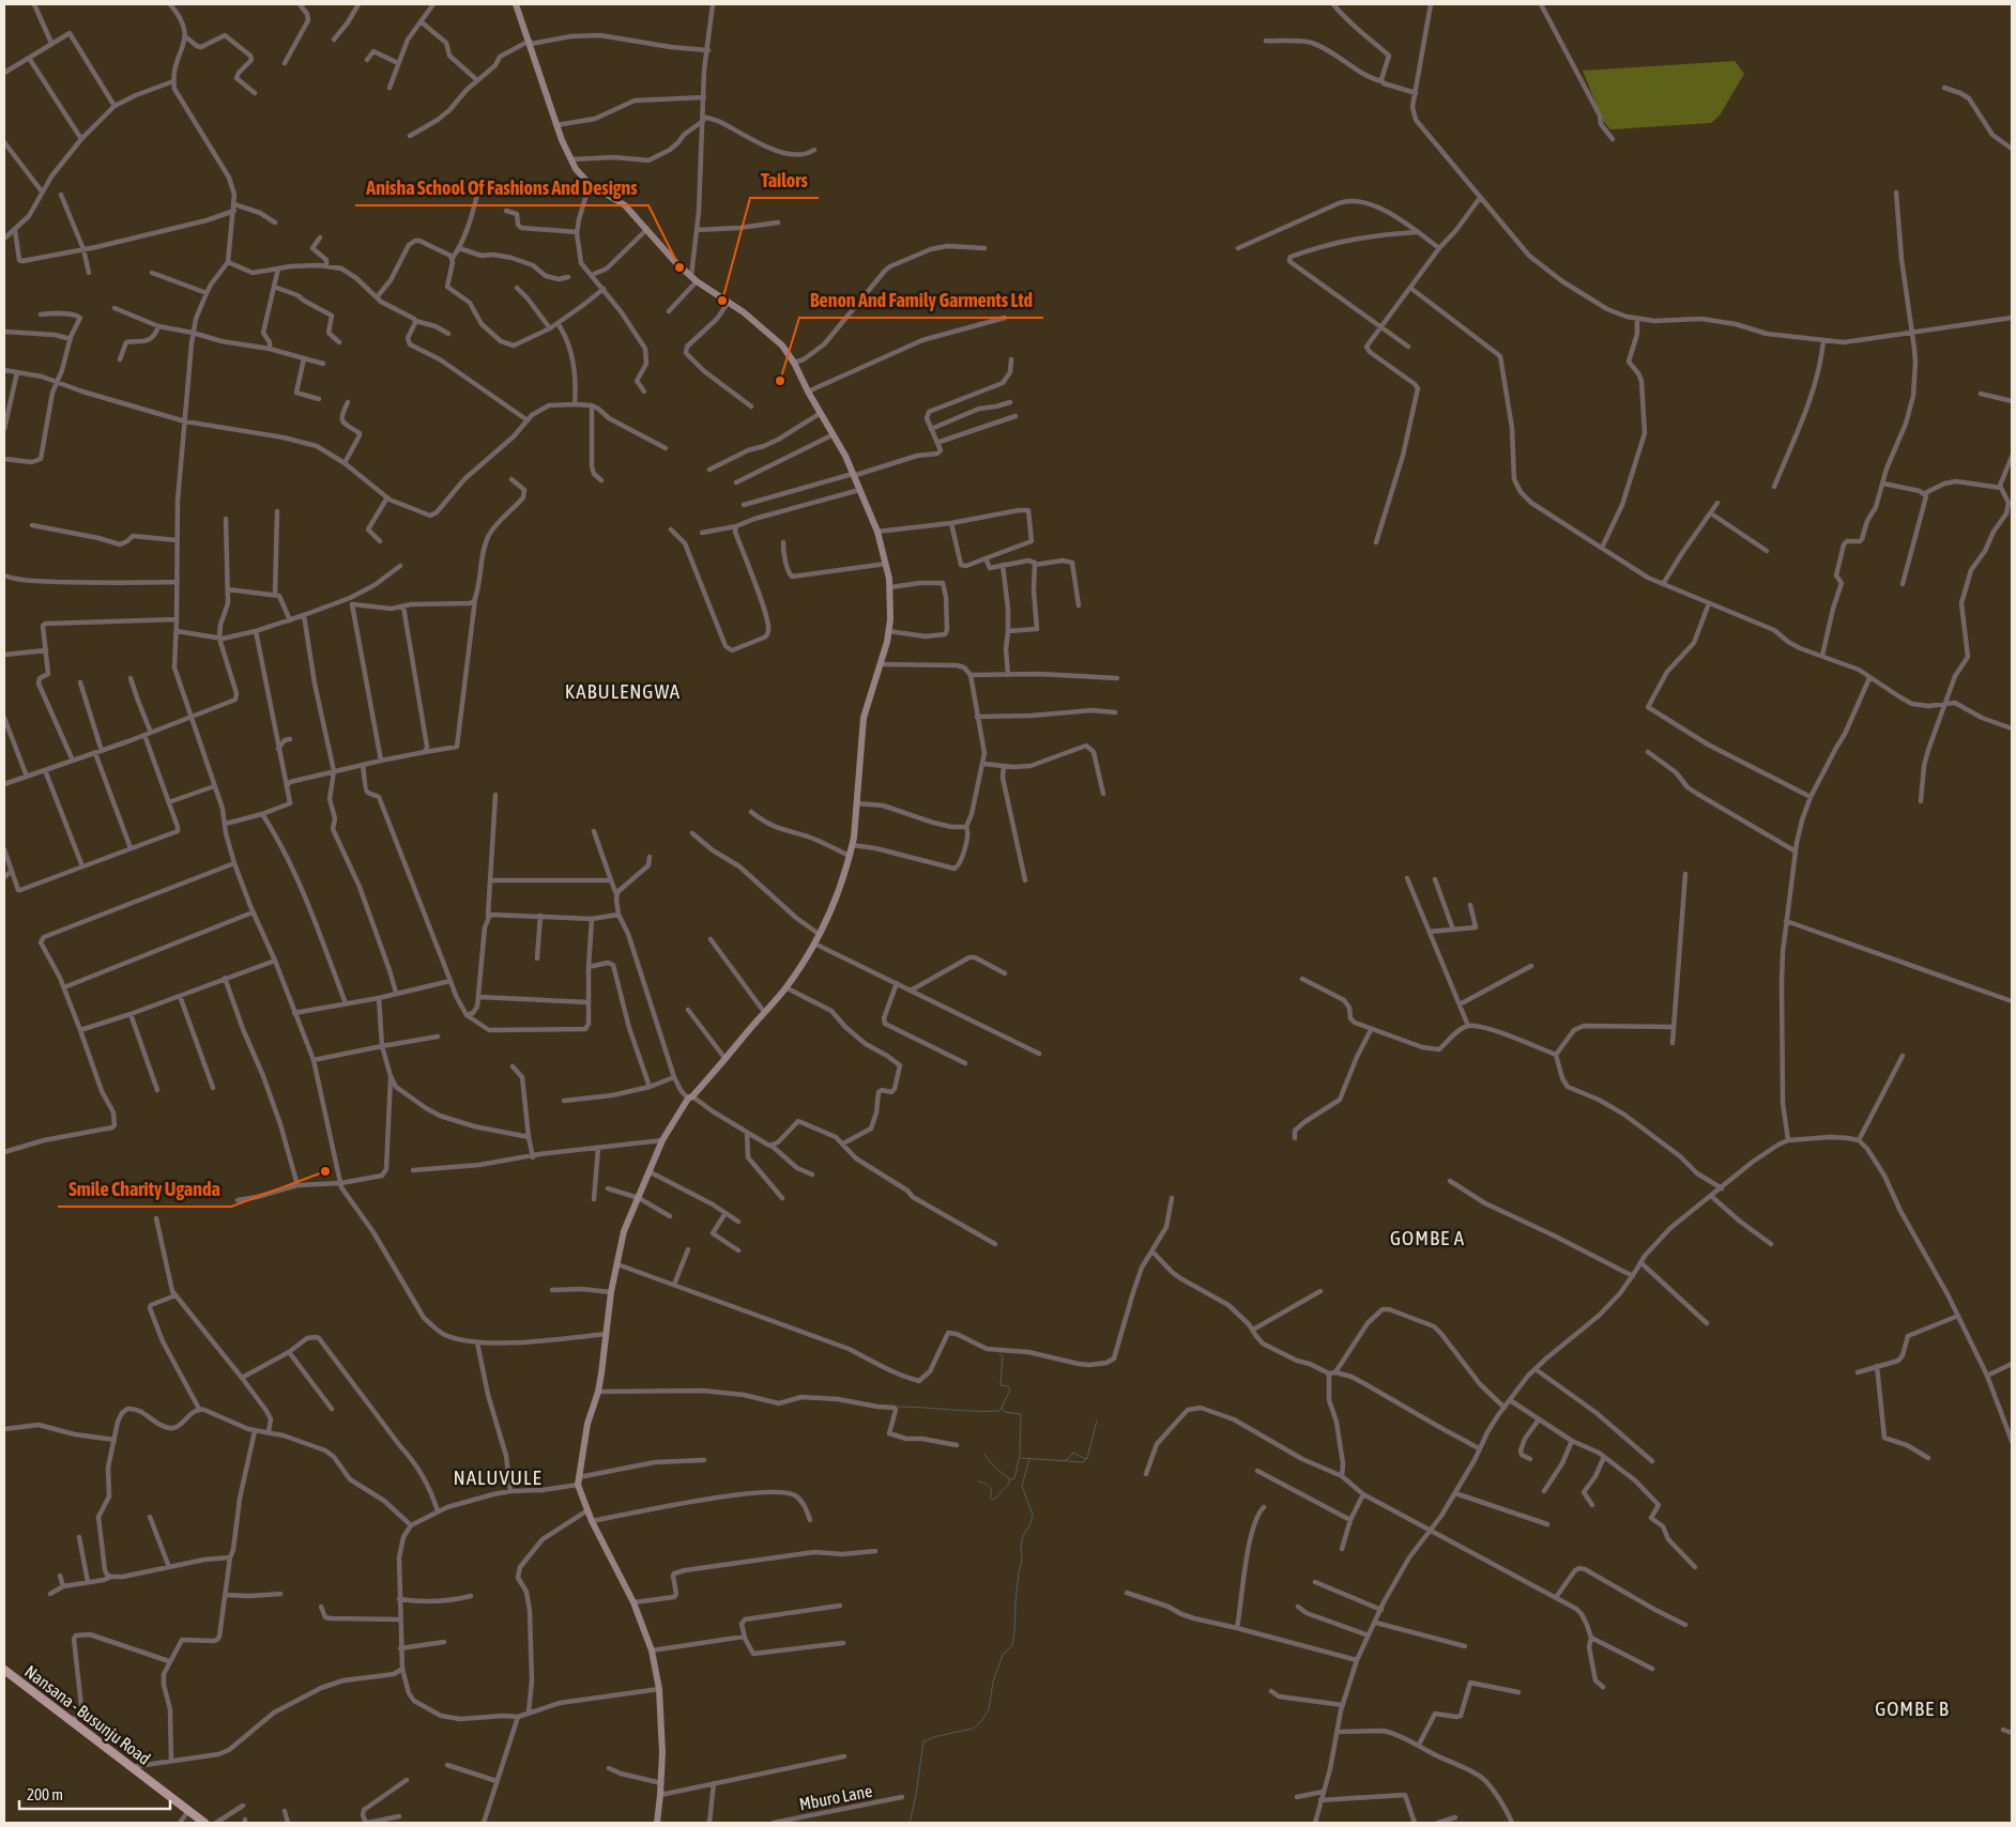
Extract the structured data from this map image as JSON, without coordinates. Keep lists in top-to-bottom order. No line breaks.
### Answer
{"streets":{"main road":["Nansana - Busunju Road"],"street":["Mburo Lane"]},"districts":["KABULENGWA","GOMBE A","NALUVULE","GOMBE B"],"places":["Anisha School Of Fashions And Designs","Tailors","Benon And Family Garments Ltd","Smile Charity Uganda"],"scale_bar":"200 m"}
